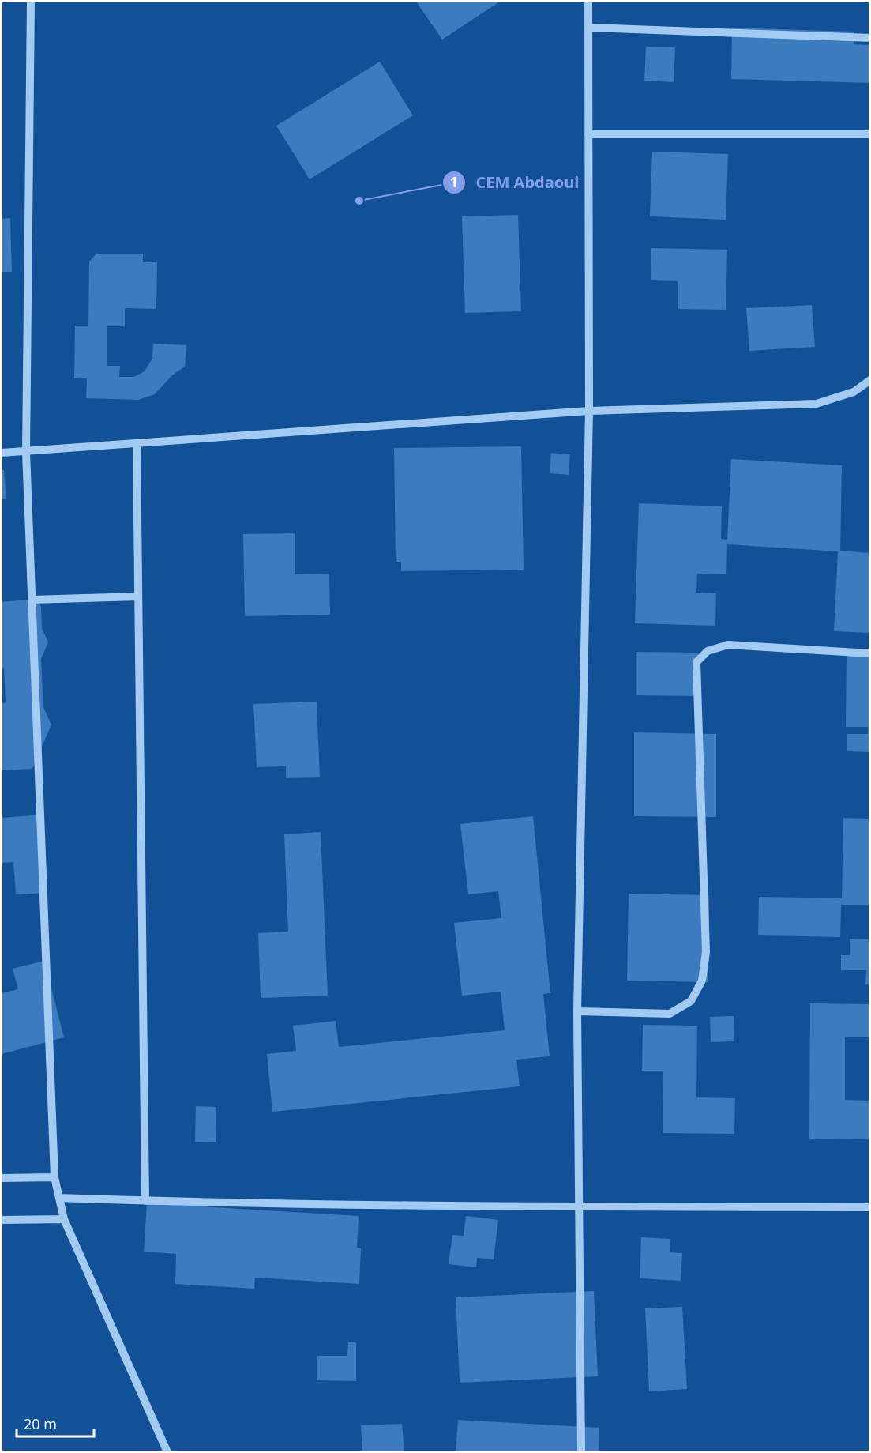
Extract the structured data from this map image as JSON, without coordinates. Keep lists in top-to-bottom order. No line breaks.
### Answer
{"places":["CEM Abdaoui"],"scale_bar":"20 m"}
